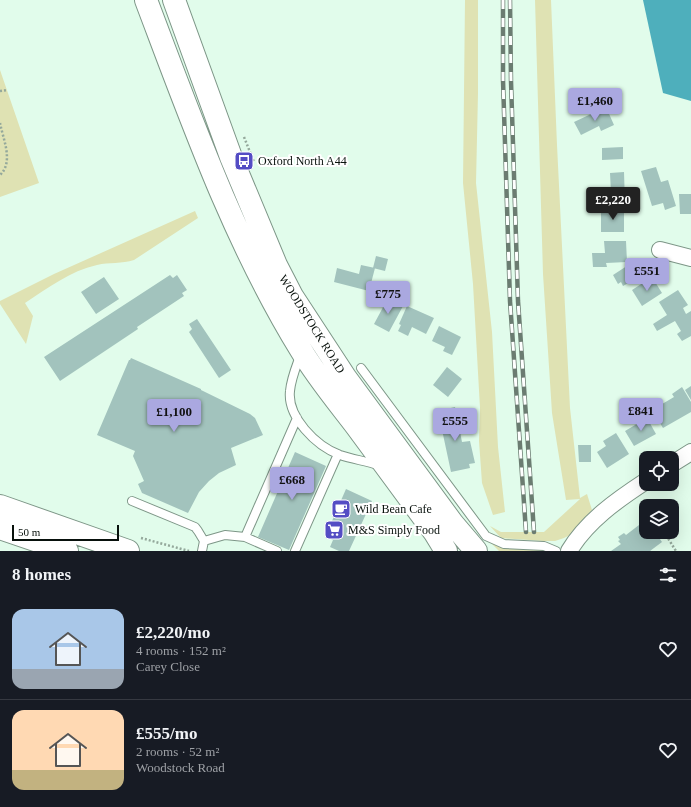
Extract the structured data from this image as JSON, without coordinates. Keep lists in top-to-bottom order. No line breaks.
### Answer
{"streets":{"highway":["WOODSTOCK ROAD"]},"places":{"bus stop":["Oxford North A44"],"cafe":["Wild Bean Cafe"],"supermarket":["M&S Simply Food"]},"scale_bar":"50 m","page":{"price":["£1,460","£2,220","£551","£775","£841","£1,100","£555","£668"],"scale":"50 m","heading":"8 homes","list":[{"name":"£2,220/mo","note":"4 rooms · 152 m² · Carey Close"},{"name":"£555/mo","note":"2 rooms · 52 m² · Woodstock Road"}]}}
